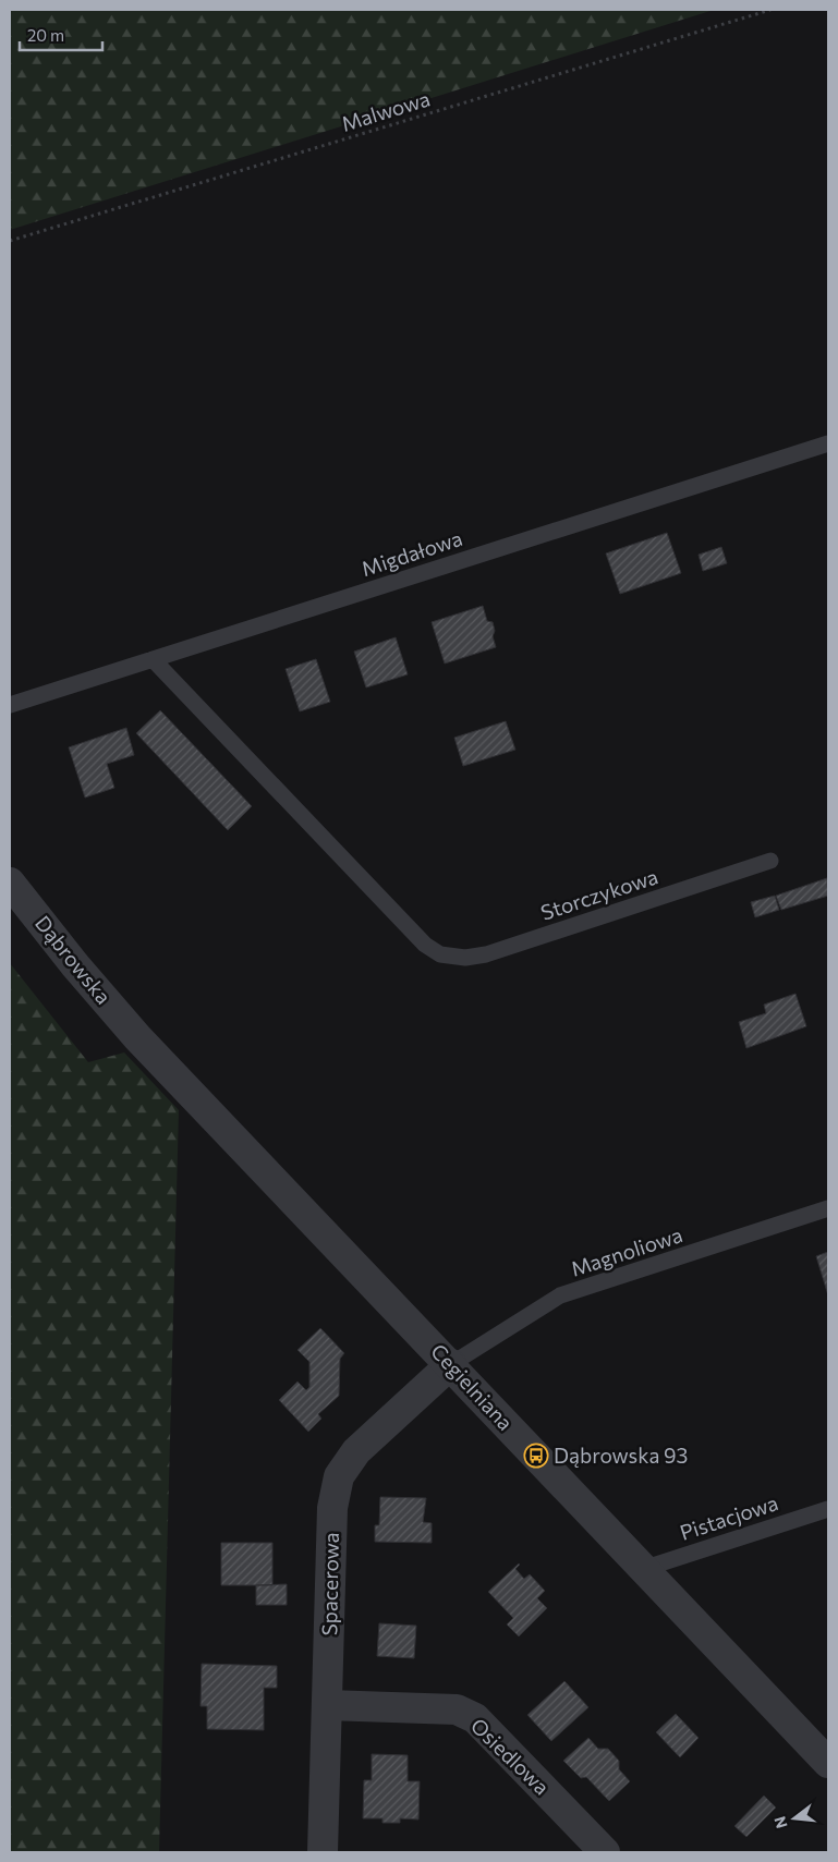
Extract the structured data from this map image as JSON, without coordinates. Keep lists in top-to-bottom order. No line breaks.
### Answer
{"streets":{"street":["Dąbrowska","Cegielniana","Spacerowa","Osiedlowa"],"lane":["Migdałowa","Storczykowa","Magnoliowa","Pistacjowa"],"path":["Malwowa"]},"crossings":[["Migdałowa","Storczykowa"],["Dąbrowska","Cegielniana"],["Magnoliowa","Cegielniana"],["Magnoliowa","Spacerowa"],["Cegielniana","Pistacjowa"],["Cegielniana","Spacerowa"],["Spacerowa","Osiedlowa"]],"places":{"bus stop":["Dąbrowska 93"]},"scale_bar":"20 m","north":"left"}
